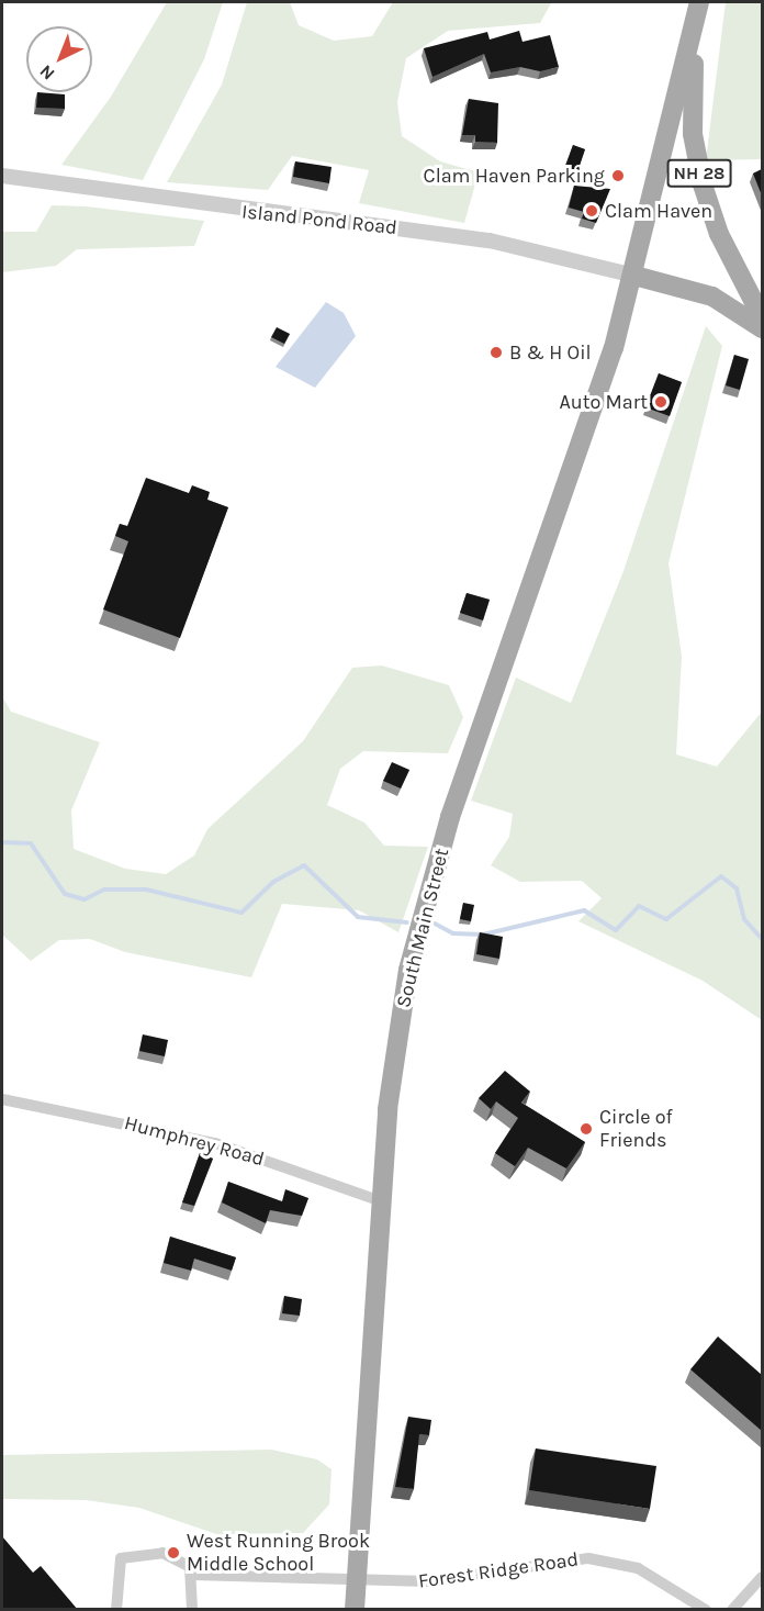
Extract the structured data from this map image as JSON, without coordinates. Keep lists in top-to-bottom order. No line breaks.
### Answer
{"streets":{"main road":["NH 28","South Main Street"],"street":["Island Pond Road","Humphrey Road","Forest Ridge Road"]},"crossings":[["NH 28","Island Pond Road"],["NH 28","South Main Street"],["Island Pond Road","South Main Street"],["South Main Street","Humphrey Road"],["South Main Street","Forest Ridge Road"]],"places":["Clam Haven Parking","Clam Haven","B & H Oil","Auto Mart","Circle of Friends","West Running Brook Middle School"],"north":"bottom left"}
